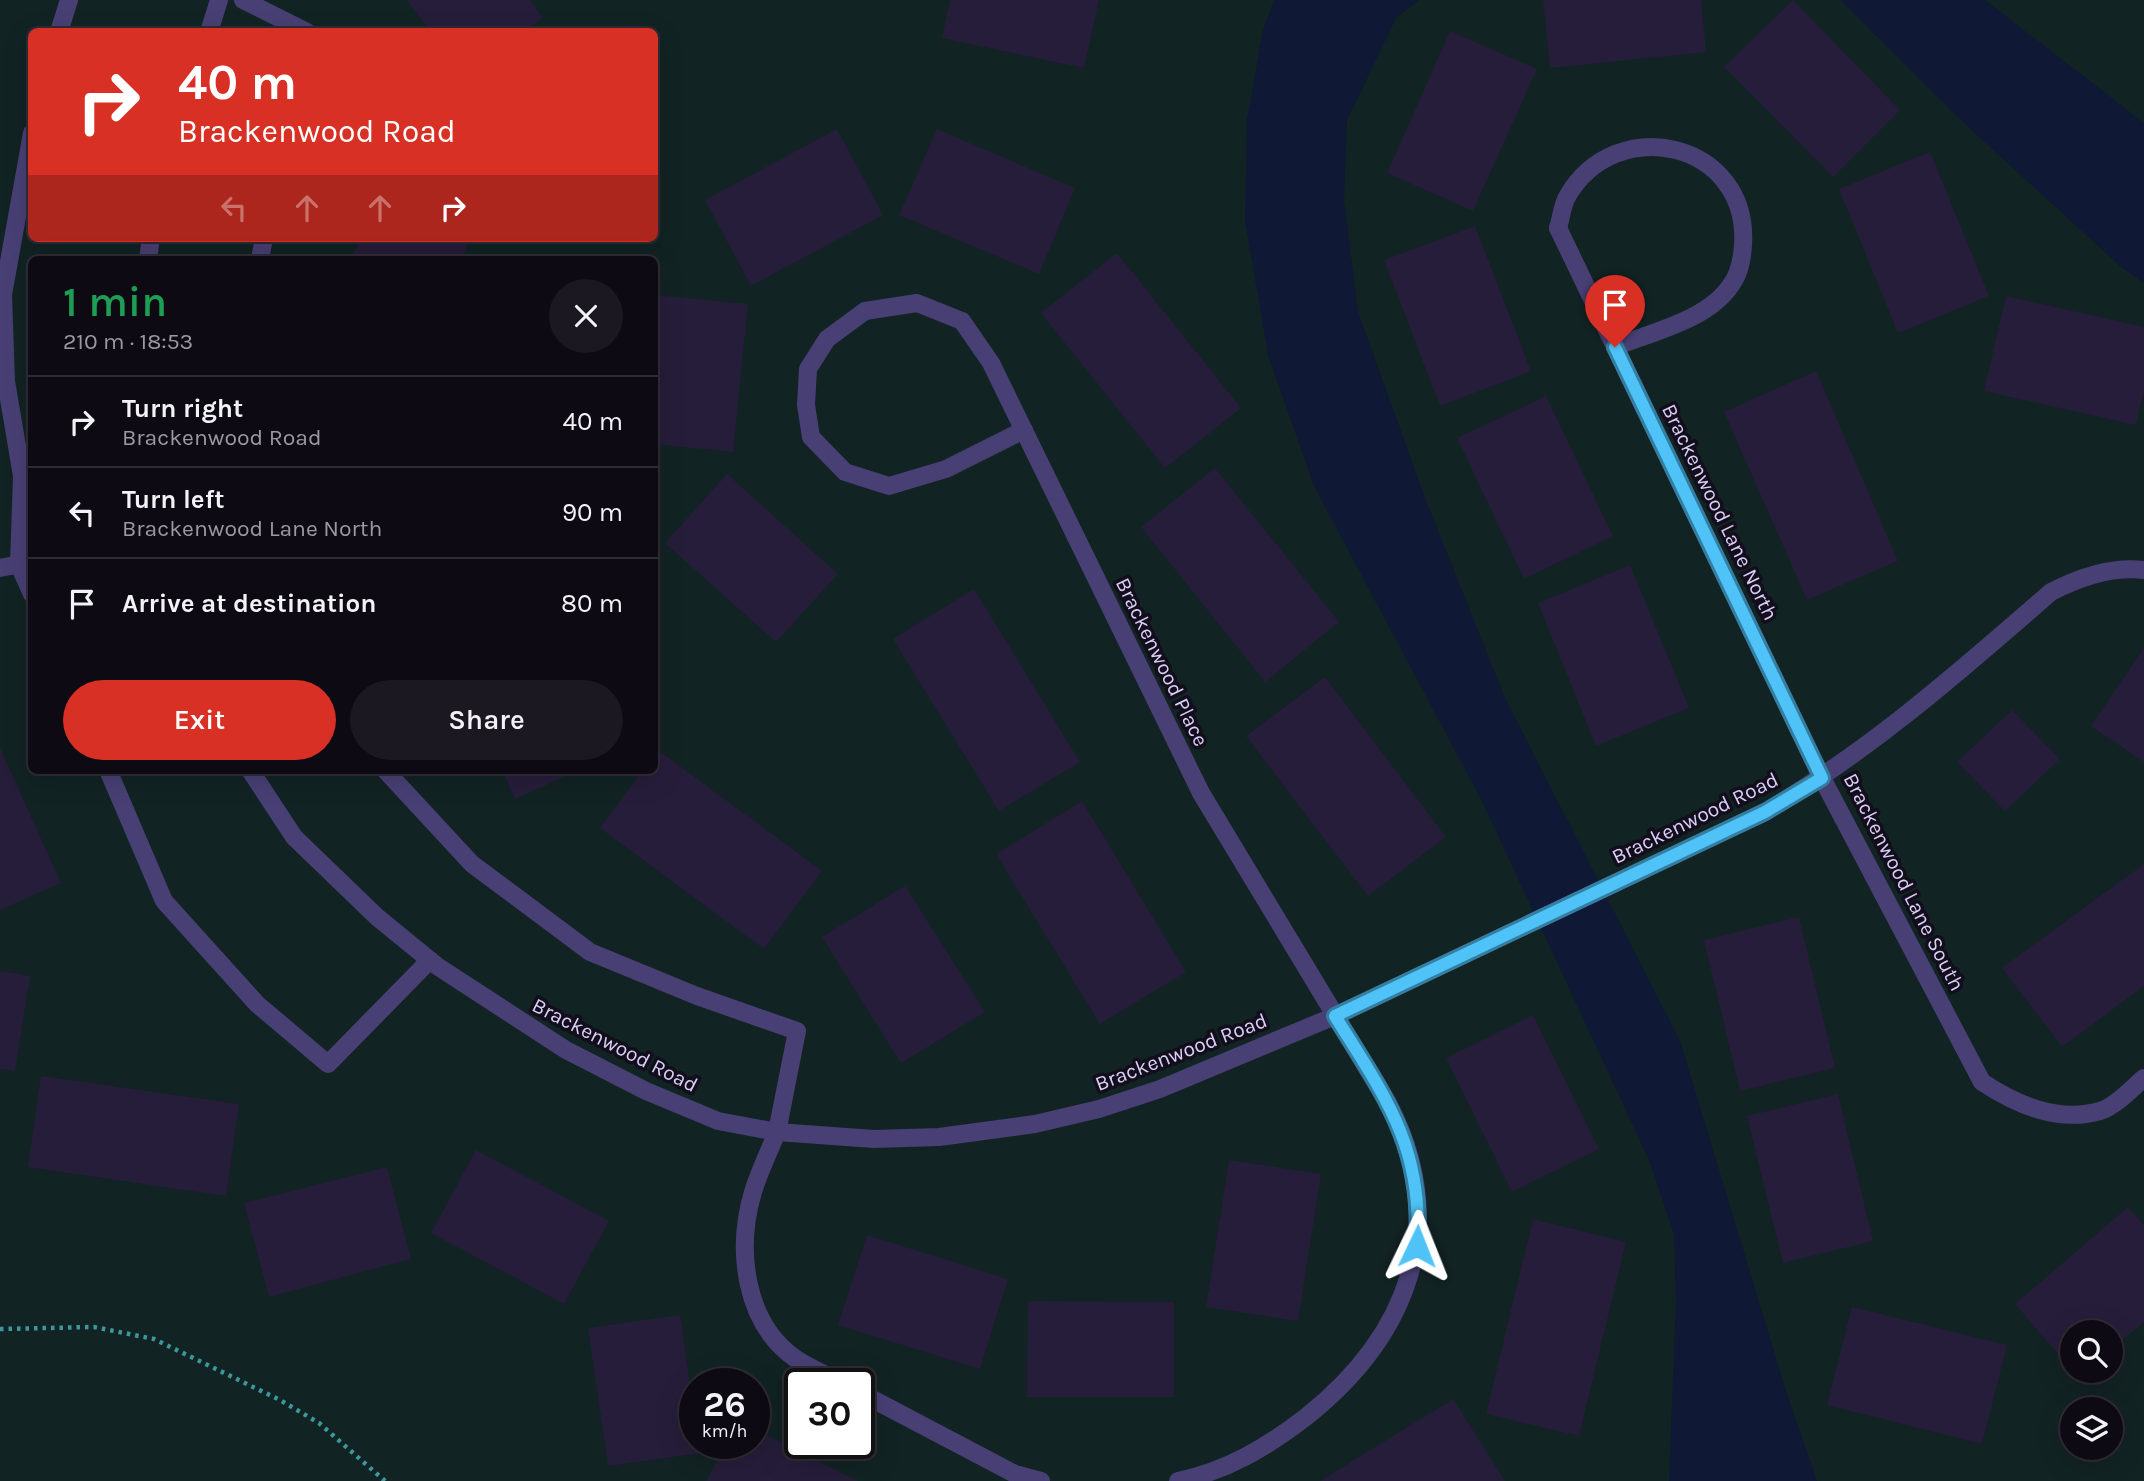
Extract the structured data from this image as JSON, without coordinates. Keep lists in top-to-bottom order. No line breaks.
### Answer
{"streets":{"street":["Brackenwood Lane North","Brackenwood Place","Brackenwood Road","Brackenwood Lane South"]},"crossings":[["Brackenwood Lane North","Brackenwood Road"],["Brackenwood Lane North","Brackenwood Lane South"],["Brackenwood Place","Brackenwood Road"],["Brackenwood Road","Brackenwood Lane South"]],"page":{"turn":["40 m","Brackenwood Road"],"heading":["1 min","210 m · 18:53"],"list":[{"name":"Turn right","note":"Brackenwood Road","value":"40 m"},{"name":"Turn left","note":"Brackenwood Lane North","value":"90 m"},{"name":"Arrive at destination","value":"80 m"}],"buttons":["Exit","Share"],"speed":"26 km/h","limit":"30"}}
